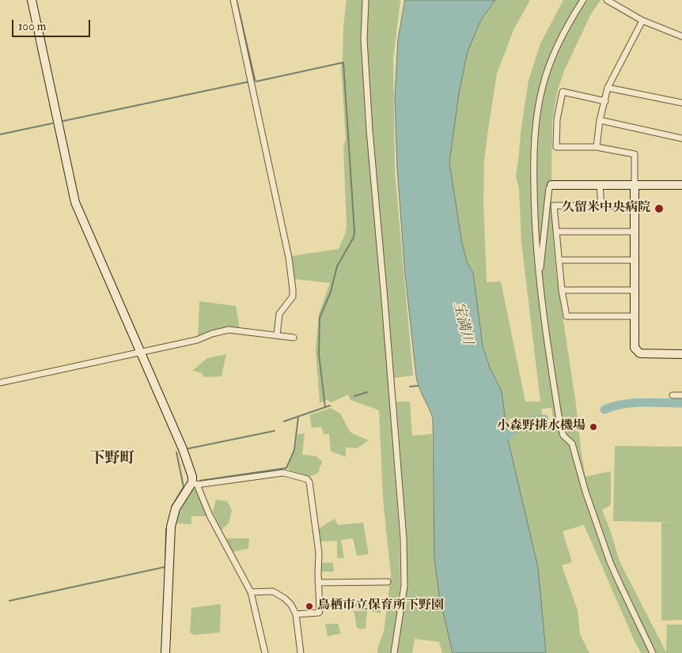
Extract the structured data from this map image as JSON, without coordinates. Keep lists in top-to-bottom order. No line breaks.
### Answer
{"districts":["下野町"],"water":["宝満川"],"places":["久留米中央病院","小森野排水機場","鳥栖市立保育所下野園"],"scale_bar":"100 m"}
